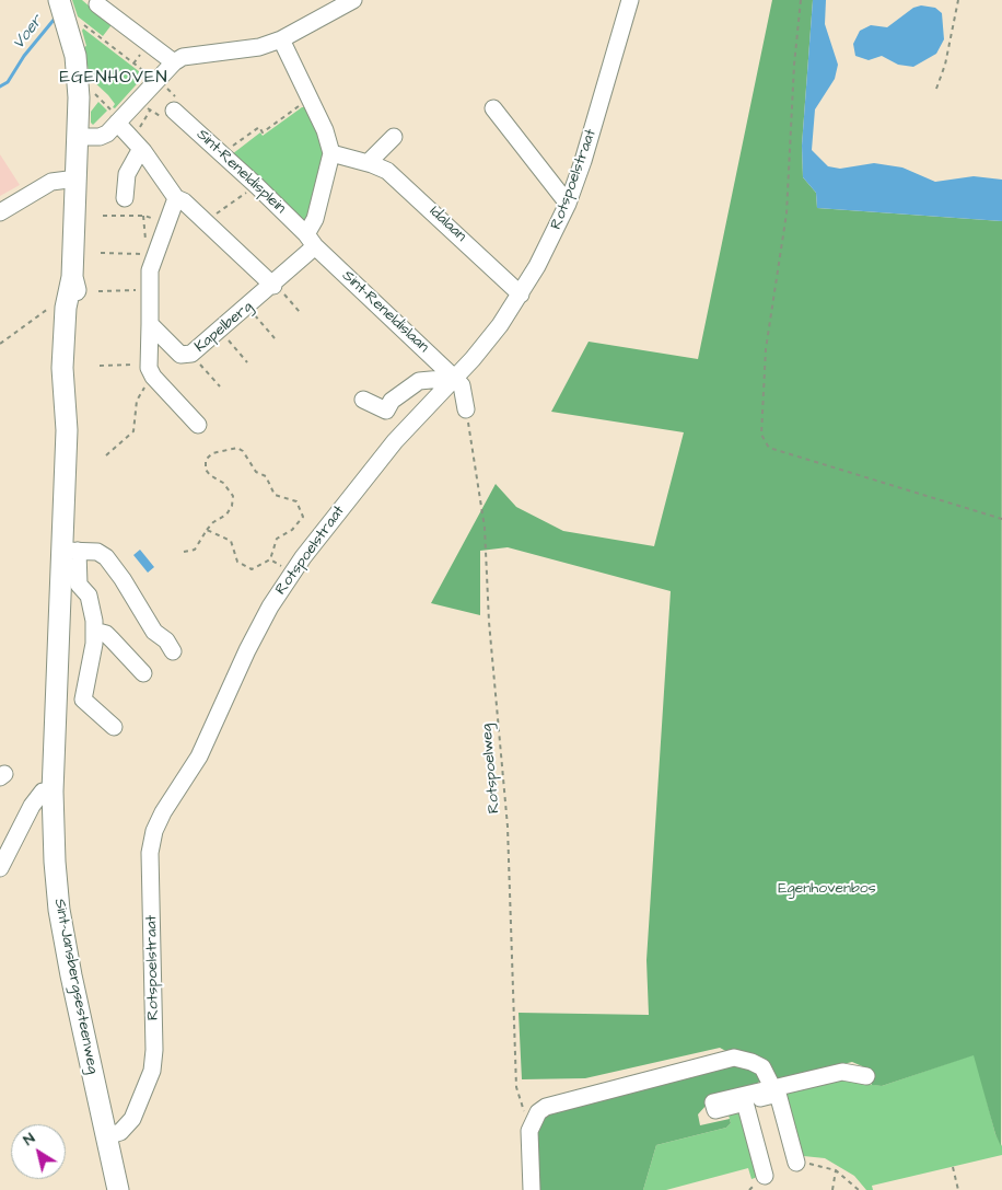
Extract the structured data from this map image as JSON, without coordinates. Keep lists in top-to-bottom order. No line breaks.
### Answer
{"streets":{"main road":["Sint-Jansbergsesteenweg"],"street":["Sint-Reneldisplein","Rotspoelstraat","Idalaan","Sint-Reneldislaan","Kapelberg"],"path":["Rotspoelweg"]},"crossings":[["Sint-Reneldisplein","Sint-Reneldislaan"],["Sint-Reneldisplein","Kapelberg"],["Rotspoelstraat","Idalaan"],["Rotspoelstraat","Sint-Reneldislaan"],["Rotspoelstraat","Sint-Jansbergsesteenweg"],["Sint-Reneldislaan","Kapelberg"]],"districts":["EGENHOVEN"],"water":["Voer"],"parks":["Egenhovenbos"],"north":"top left"}
